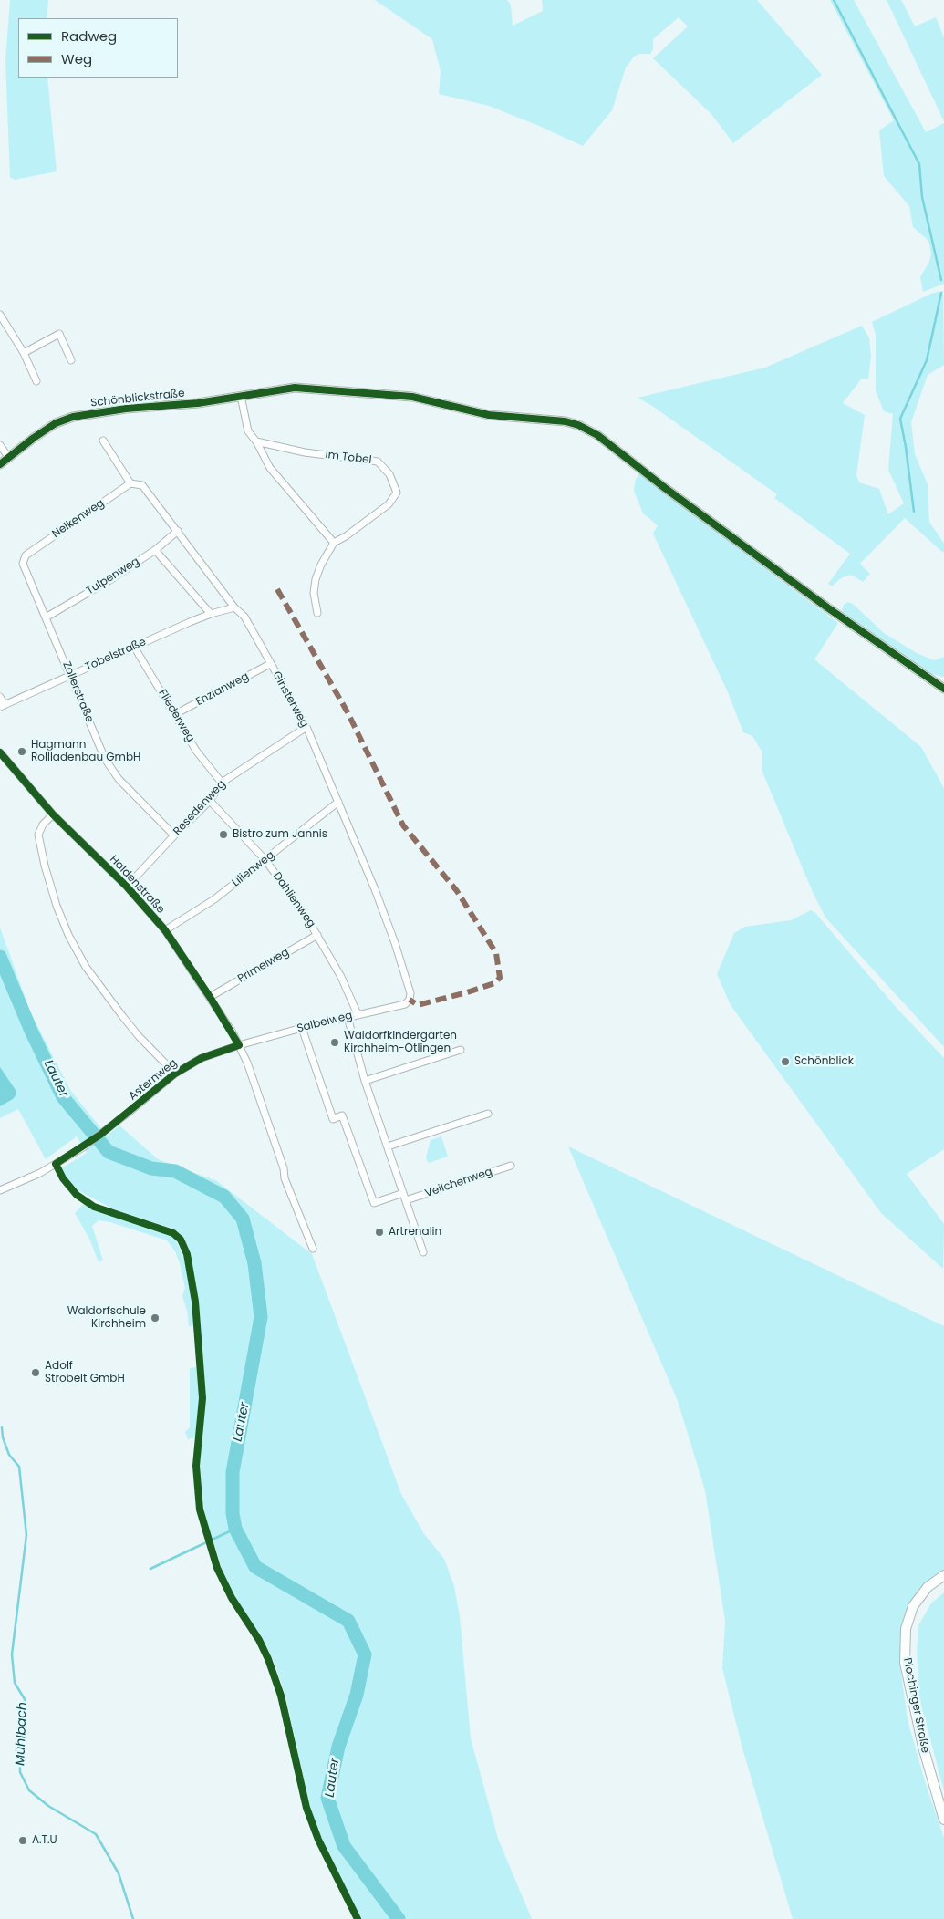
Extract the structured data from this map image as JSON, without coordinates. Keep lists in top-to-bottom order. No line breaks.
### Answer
{"streets":{"main road":["Plochinger Straße"],"street":["Schönblickstraße","Im Tobel","Nelkenweg","Tulpenweg","Tobelstraße","Enzianweg","Zollerstraße","Ginsterweg","Fliederweg","Resedenweg","Lilienweg","Haldenstraße","Dahlienweg","Primelweg","Salbeiweg","Asternweg","Veilchenweg"]},"crossings":[["Nelkenweg","Zollerstraße"],["Nelkenweg","Ginsterweg"],["Tulpenweg","Zollerstraße"],["Tulpenweg","Ginsterweg"],["Tobelstraße","Zollerstraße"],["Tobelstraße","Ginsterweg"],["Tobelstraße","Fliederweg"],["Enzianweg","Ginsterweg"],["Enzianweg","Fliederweg"],["Zollerstraße","Resedenweg"],["Ginsterweg","Resedenweg"],["Ginsterweg","Lilienweg"],["Ginsterweg","Salbeiweg"],["Fliederweg","Resedenweg"],["Resedenweg","Haldenstraße"],["Resedenweg","Dahlienweg"],["Lilienweg","Haldenstraße"],["Lilienweg","Dahlienweg"],["Haldenstraße","Primelweg"],["Haldenstraße","Salbeiweg"],["Haldenstraße","Asternweg"],["Dahlienweg","Primelweg"],["Dahlienweg","Salbeiweg"],["Salbeiweg","Asternweg"]],"water":["Lauter","Mühlbach"],"places":["Hagmann Rollladenbau GmbH","Bistro zum Jannis","Waldorfkindergarten Kirchheim-Ötlingen","Schönblick","Artrenalin","Waldorfschule Kirchheim","Adolf Strobelt GmbH","A.T.U"],"legend":["Radweg","Weg"]}
